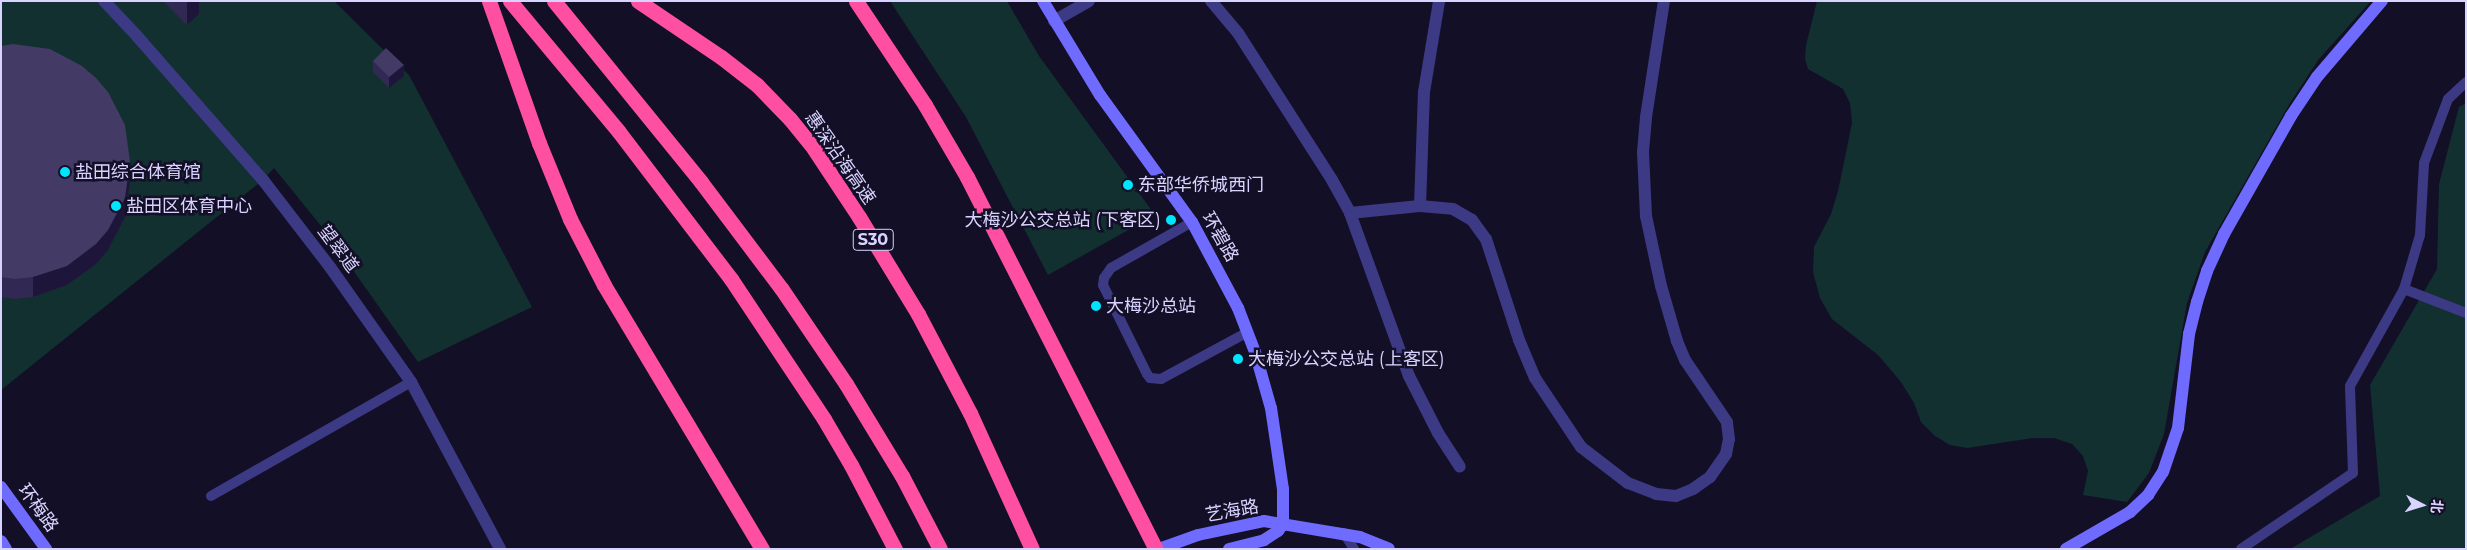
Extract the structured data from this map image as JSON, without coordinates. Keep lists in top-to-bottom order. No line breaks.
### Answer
{"streets":{"highway":["惠深沿海高速","S30"],"street":["环碧路","望翠道","环梅路","艺海路"]},"crossings":[["环碧路","艺海路"]],"places":["盐田综合体育馆","东部华侨城西门","盐田区体育中心","大梅沙公交总站 (下客区)","大梅沙总站","大梅沙公交总站 (上客区)"],"north":"right"}
